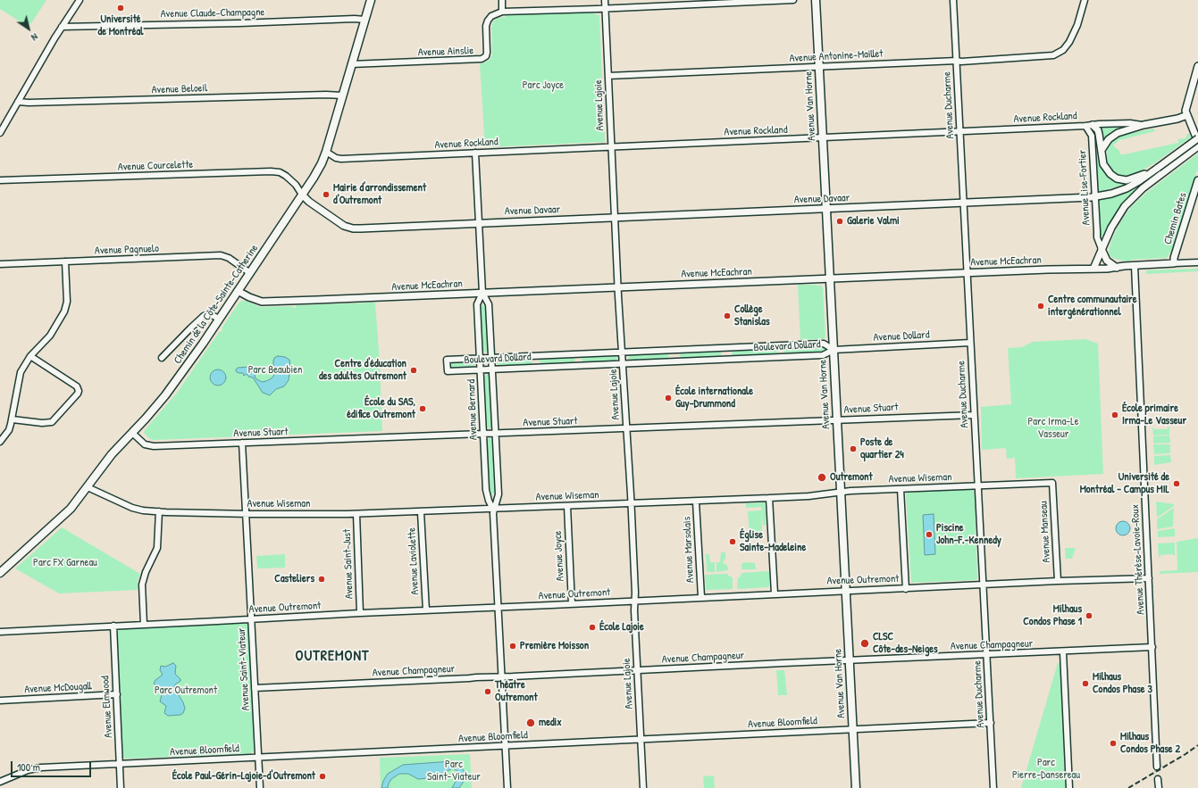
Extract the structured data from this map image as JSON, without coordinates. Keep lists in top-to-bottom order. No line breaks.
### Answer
{"streets":{"main road":["Avenue Van Horne","Chemin de la Côte-Sainte-Catherine"],"street":["Avenue Claude-Champagne","Avenue Ainslie","Avenue Antonine-Maillet","Avenue Beloeil","Avenue Lajoie","Avenue Ducharme","Avenue Rockland","Avenue Courcelette","Avenue Lise-Fortier","Avenue Davaar","Chemin Bates","Avenue Pagnuelo","Avenue McEachran","Avenue Dollard","Boulevard Dollard","Avenue Stuart","Avenue Bernard","Avenue Wiseman","Avenue Manseau","Avenue Marsolais","Avenue Joyce","Avenue Thérèse-Lavoie-Roux","Avenue Laviolette","Avenue Saint-Just","Avenue Outremont","Avenue Champagneur","Avenue Saint-Viateur","Avenue McDougall","Avenue Elmwood","Avenue Bloomfield"]},"crossings":[["Avenue Claude-Champagne","Chemin de la Côte-Sainte-Catherine"],["Avenue Ainslie","Chemin de la Côte-Sainte-Catherine"],["Avenue Antonine-Maillet","Avenue Lajoie"],["Avenue Antonine-Maillet","Avenue Ducharme"],["Avenue Antonine-Maillet","Avenue Van Horne"],["Avenue Beloeil","Chemin de la Côte-Sainte-Catherine"],["Avenue Lajoie","Avenue Rockland"],["Avenue Lajoie","Avenue Davaar"],["Avenue Lajoie","Avenue McEachran"],["Avenue Lajoie","Boulevard Dollard"],["Avenue Lajoie","Avenue Stuart"],["Avenue Lajoie","Avenue Wiseman"],["Avenue Lajoie","Avenue Outremont"],["Avenue Lajoie","Avenue Champagneur"],["Avenue Lajoie","Avenue Bloomfield"],["Avenue Ducharme","Avenue Rockland"],["Avenue Ducharme","Avenue Davaar"],["Avenue Ducharme","Avenue McEachran"],["Avenue Ducharme","Avenue Dollard"],["Avenue Ducharme","Avenue Stuart"],["Avenue Ducharme","Avenue Wiseman"],["Avenue Ducharme","Avenue Outremont"],["Avenue Ducharme","Avenue Champagneur"],["Avenue Ducharme","Avenue Bloomfield"],["Avenue Van Horne","Avenue Rockland"],["Avenue Van Horne","Avenue Davaar"],["Avenue Van Horne","Avenue McEachran"],["Avenue Van Horne","Avenue Dollard"],["Avenue Van Horne","Boulevard Dollard"],["Avenue Van Horne","Avenue Stuart"],["Avenue Van Horne","Avenue Wiseman"],["Avenue Van Horne","Avenue Outremont"],["Avenue Van Horne","Avenue Champagneur"],["Avenue Van Horne","Avenue Bloomfield"],["Avenue Rockland","Avenue Lise-Fortier"],["Avenue Rockland","Chemin de la Côte-Sainte-Catherine"],["Avenue Courcelette","Avenue Davaar"],["Avenue Courcelette","Chemin de la Côte-Sainte-Catherine"],["Avenue Lise-Fortier","Avenue Davaar"],["Avenue Davaar","Chemin de la Côte-Sainte-Catherine"],["Chemin Bates","Avenue McEachran"],["Avenue Pagnuelo","Chemin de la Côte-Sainte-Catherine"],["Avenue McEachran","Chemin de la Côte-Sainte-Catherine"],["Avenue McEachran","Avenue Bernard"],["Avenue McEachran","Avenue Thérèse-Lavoie-Roux"],["Chemin de la Côte-Sainte-Catherine","Avenue Stuart"],["Chemin de la Côte-Sainte-Catherine","Avenue Wiseman"],["Avenue Dollard","Boulevard Dollard"],["Boulevard Dollard","Avenue Bernard"],["Avenue Stuart","Avenue Bernard"],["Avenue Stuart","Avenue Saint-Viateur"],["Avenue Bernard","Avenue Wiseman"],["Avenue Bernard","Avenue Outremont"],["Avenue Bernard","Avenue Champagneur"],["Avenue Bernard","Avenue Bloomfield"],["Avenue Wiseman","Avenue Manseau"],["Avenue Wiseman","Avenue Marsolais"],["Avenue Wiseman","Avenue Joyce"],["Avenue Wiseman","Avenue Laviolette"],["Avenue Wiseman","Avenue Saint-Just"],["Avenue Wiseman","Avenue Saint-Viateur"],["Avenue Manseau","Avenue Outremont"],["Avenue Marsolais","Avenue Outremont"],["Avenue Joyce","Avenue Outremont"],["Avenue Thérèse-Lavoie-Roux","Avenue Outremont"],["Avenue Thérèse-Lavoie-Roux","Avenue Champagneur"],["Avenue Laviolette","Avenue Outremont"],["Avenue Saint-Just","Avenue Outremont"],["Avenue Outremont","Avenue Saint-Viateur"],["Avenue Outremont","Avenue Elmwood"],["Avenue Champagneur","Avenue Saint-Viateur"],["Avenue Saint-Viateur","Avenue Bloomfield"],["Avenue McDougall","Avenue Elmwood"],["Avenue Elmwood","Avenue Bloomfield"]],"districts":["OUTREMONT"],"parks":["Parc Joyce","Parc Beaubien","Parc Irma-Le Vasseur","Parc FX Garneau","Parc Outremont","Parc Pierre-Dansereau","Parc Saint-Viateur"],"places":["Université de Montréal","Mairie d'arrondissement d'Outremont","Galerie Valmi","Centre communautaire intergénérationnel","Collège Stanislas","Centre d'éducation des adultes Outremont","École internationale Guy-Drummond","École du SAS, édifice Outremont","École primaire Irma-Le Vasseur","Poste de quartier 24","Outremont","Université de Montréal - Campus MIL","Piscine John-F.-Kennedy","Église Sainte-Madeleine","Casteliers","Milhaus Condos Phase 1","École Lajoie","CLSC Côte-des-Neiges","Première Moisson","Milhaus Condos Phase 3","Théatre Outremont","medix","Milhaus Condos Phase 2","École Paul-Gérin-Lajoie-d'Outremont"],"scale_bar":"100 m","north":"bottom right"}
